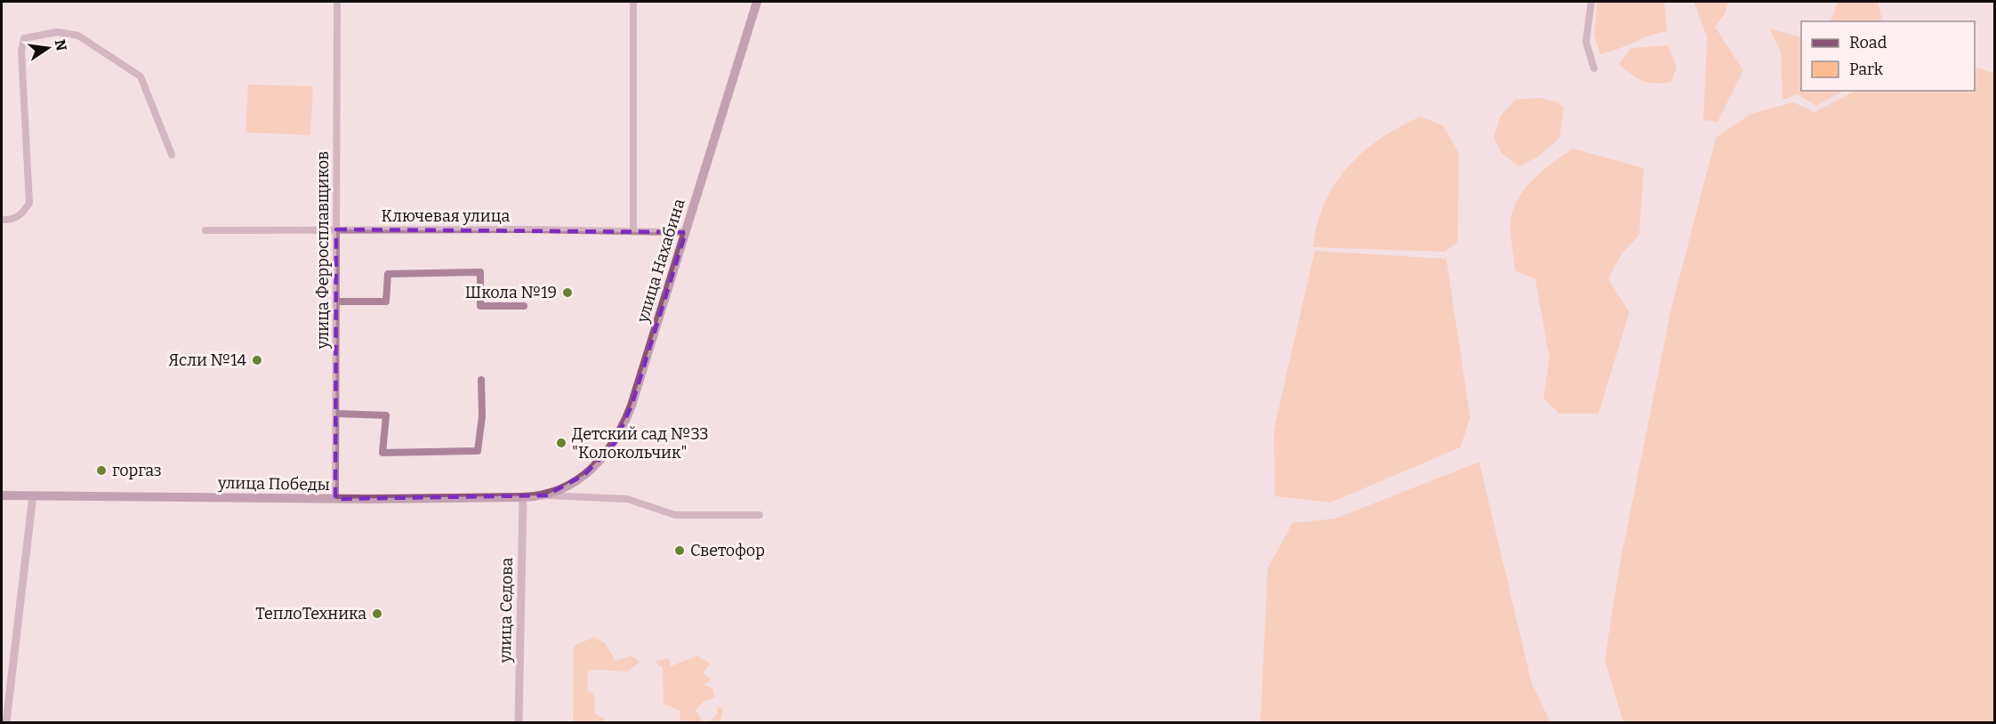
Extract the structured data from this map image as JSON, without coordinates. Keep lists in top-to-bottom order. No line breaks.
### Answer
{"streets":{"main road":["улица Нахабина","улица Победы"],"street":["Ключевая улица","улица Ферросплавщиков","улица Седова"]},"crossings":[["Ключевая улица","улица Ферросплавщиков"],["Ключевая улица","улица Нахабина"],["улица Ферросплавщиков","улица Победы"],["улица Нахабина","улица Победы"],["улица Победы","улица Седова"]],"places":["Школа №19","Ясли №14","Детский сад №33 \"Колокольчик\"","горгаз","Светофор","ТеплоТехника"],"legend":["Road","Park"],"north":"right"}
